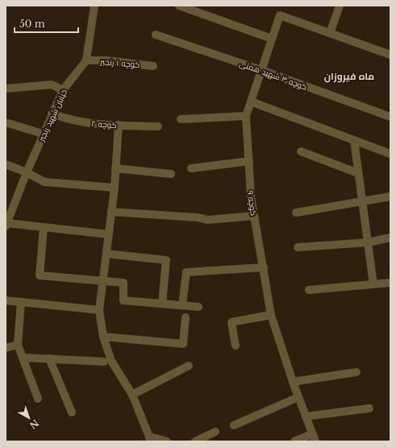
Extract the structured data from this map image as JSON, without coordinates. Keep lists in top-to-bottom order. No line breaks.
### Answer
{"streets":{"street":["کوچه ۱ رنجبر","کوچه ۳ شهید همتی","خیابان شهید رنجبر","کوچه ۲","کوچه ۹"]},"crossings":[["کوچه ۱ رنجبر","خیابان شهید رنجبر"],["کوچه ۳ شهید همتی","کوچه ۹"],["خیابان شهید رنجبر","کوچه ۲"]],"districts":["ماه فیروزان"],"scale_bar":"50 m","north":"bottom right"}
